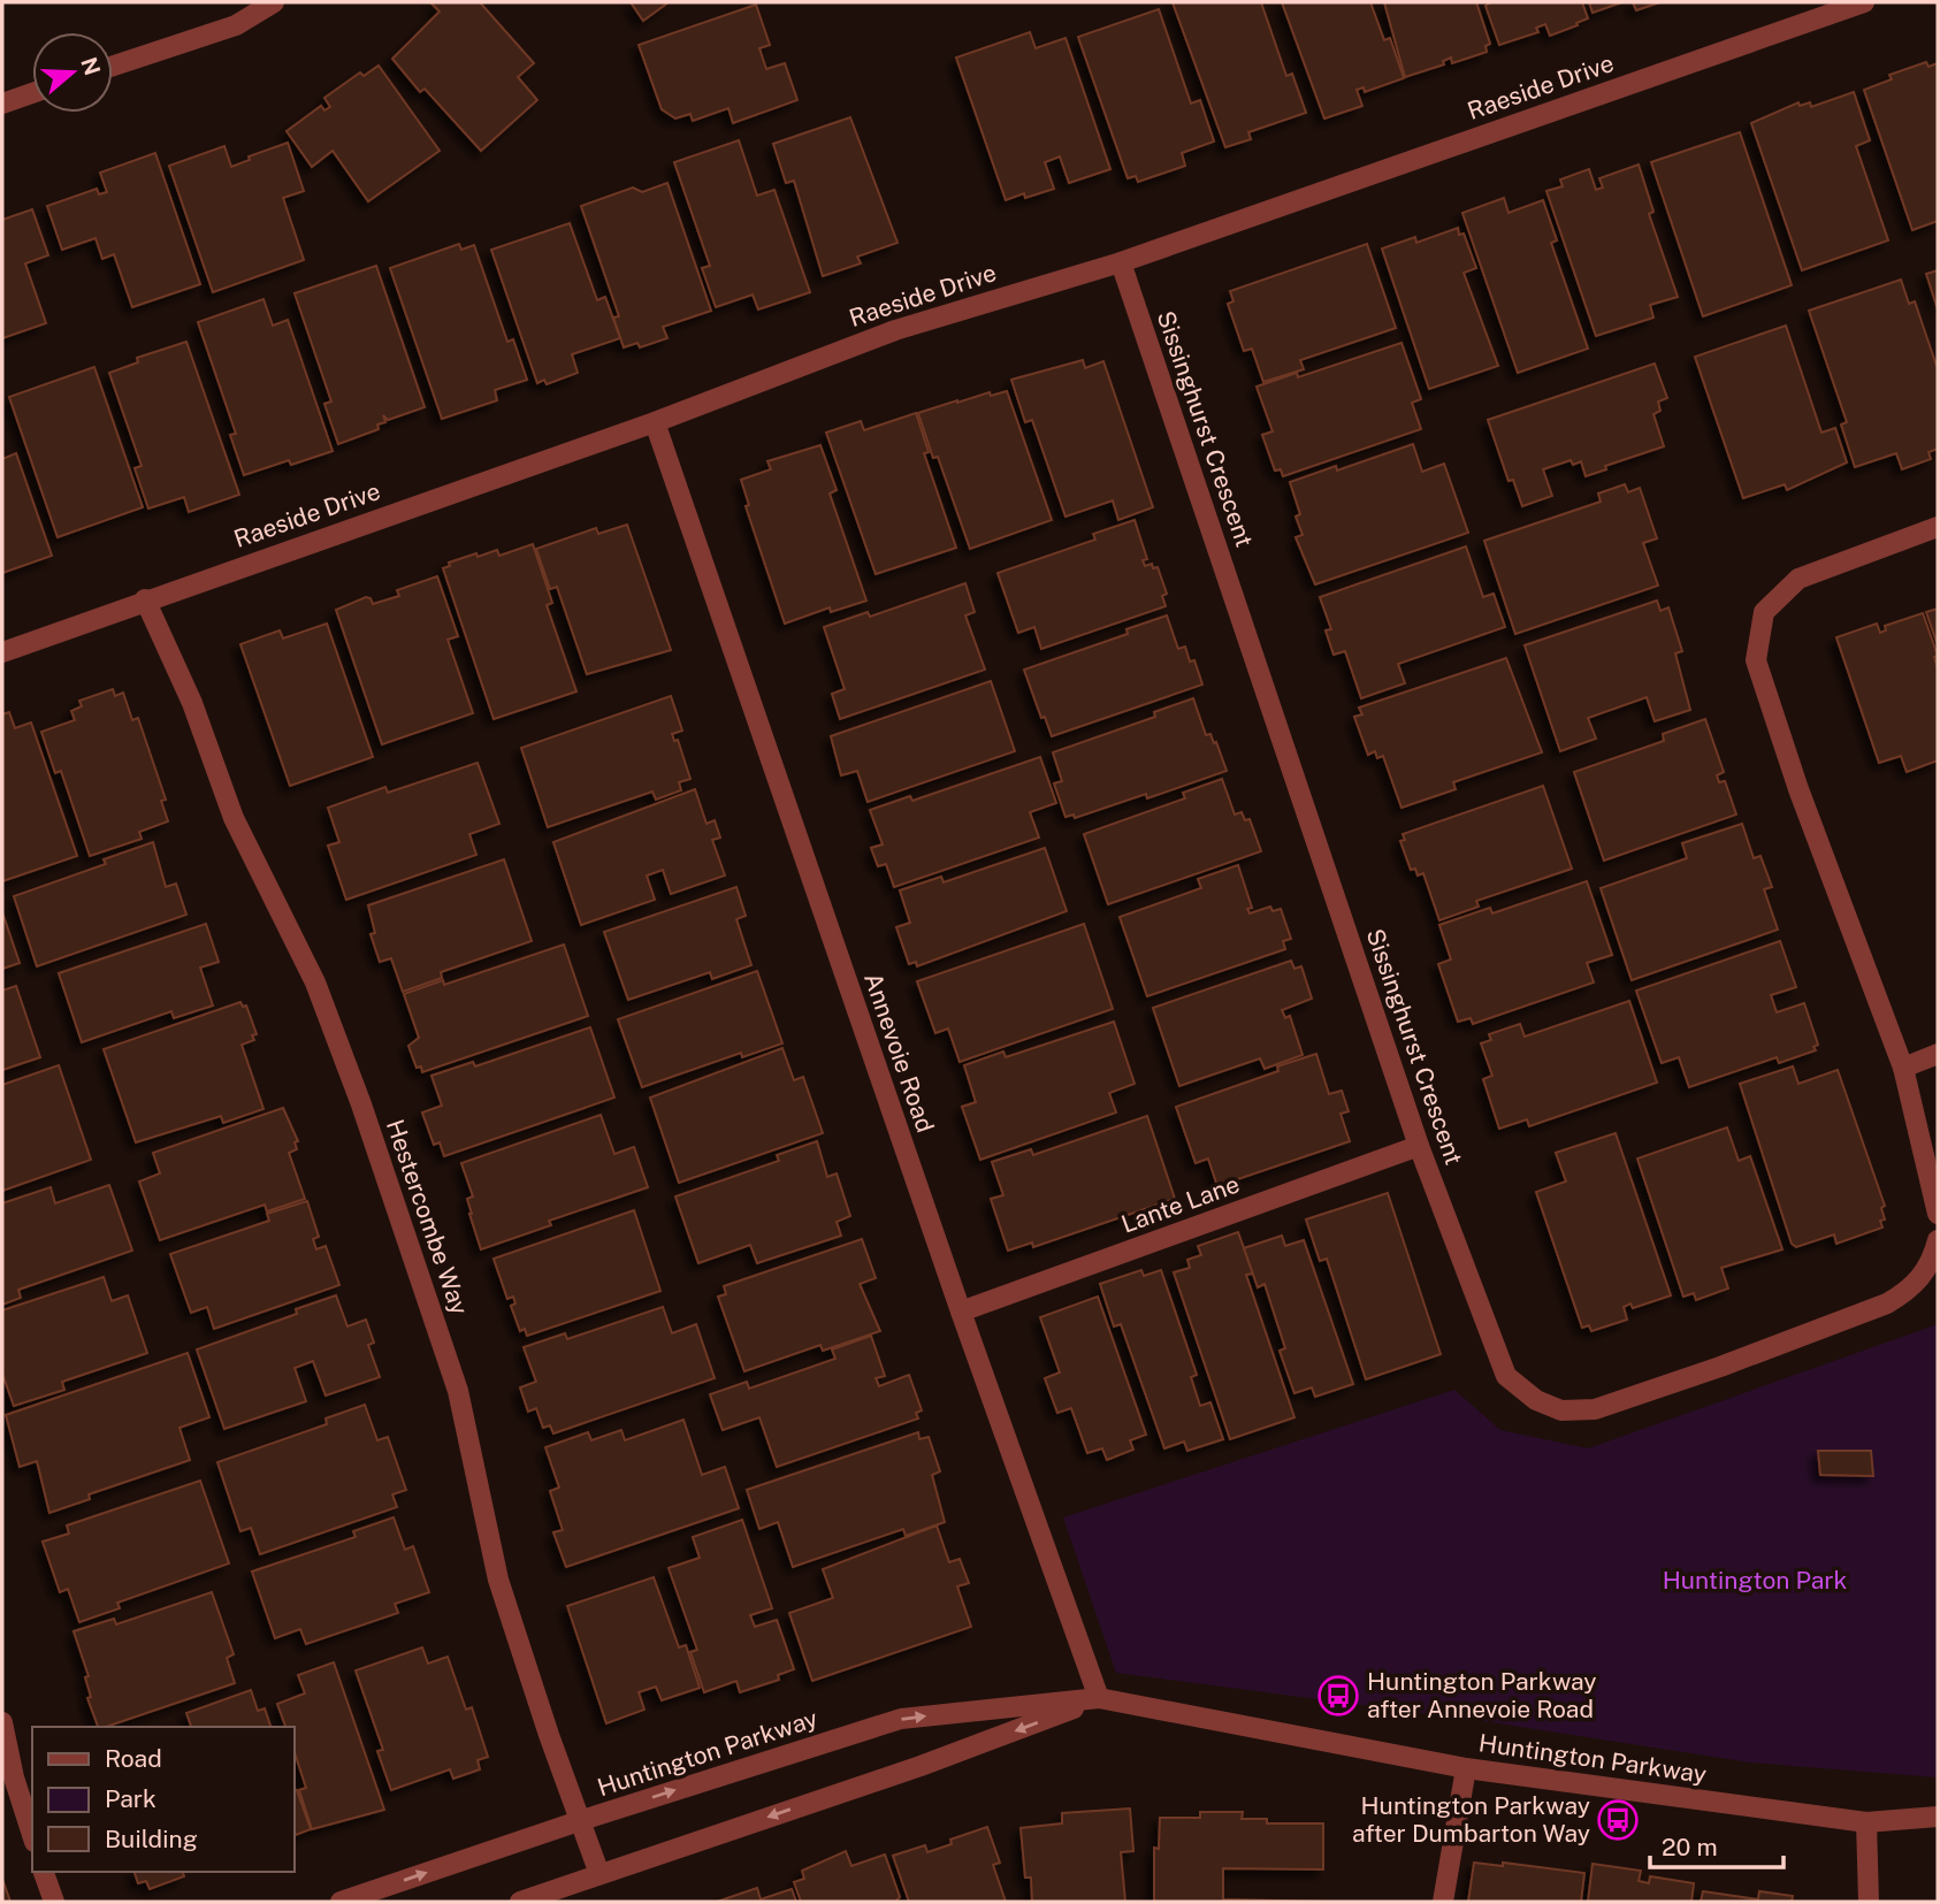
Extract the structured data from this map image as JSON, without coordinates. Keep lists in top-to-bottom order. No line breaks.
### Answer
{"streets":{"street":["Raeside Drive","Sissinghurst Crescent","Annevoie Road","Lante Lane","Hestercombe Way","Huntington Parkway"]},"crossings":[["Raeside Drive","Sissinghurst Crescent"],["Raeside Drive","Annevoie Road"],["Raeside Drive","Hestercombe Way"],["Sissinghurst Crescent","Lante Lane"],["Annevoie Road","Lante Lane"],["Annevoie Road","Huntington Parkway"],["Hestercombe Way","Huntington Parkway"]],"parks":["Huntington Park"],"places":{"bus stop":["Huntington Parkway after Annevoie Road","Huntington Parkway after Dumbarton Way"]},"legend":["Road","Park","Building"],"scale_bar":"20 m","north":"right"}
